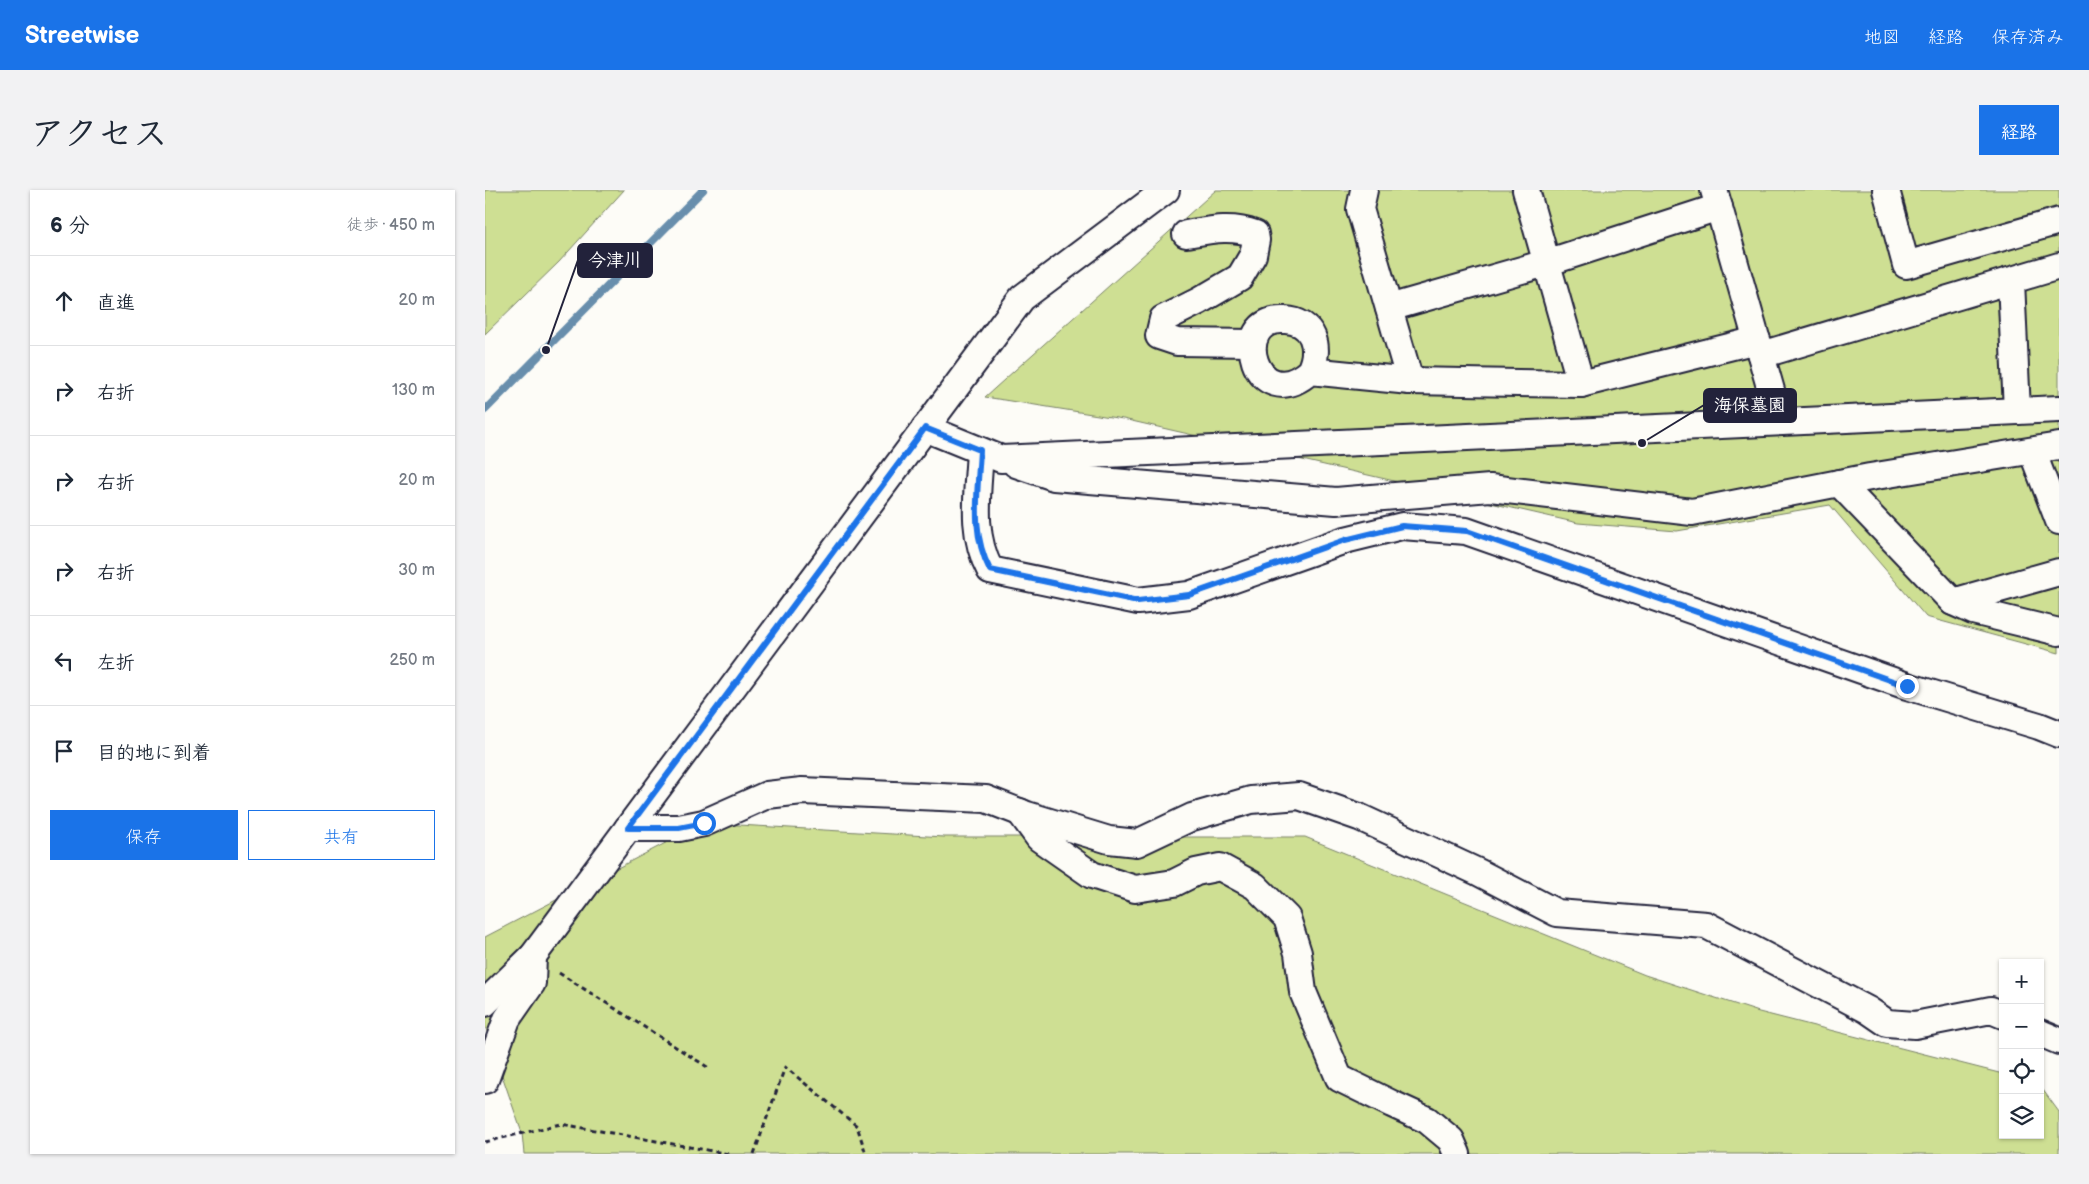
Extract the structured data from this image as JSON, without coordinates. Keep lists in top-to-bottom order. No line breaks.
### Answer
{"places":["今津川","海保墓園"],"page":{"header":"Streetwise","nav":["地図","経路","保存済み"],"title":"アクセス","buttons":["経路",["保存","共有"]],"heading":["6 分","徒歩 · 450 m"],"list":[["直進","20 m"],["右折","130 m"],["右折","20 m"],["右折","30 m"],["左折","250 m"],"目的地に到着"],"map_buttons":["+","−"]}}
